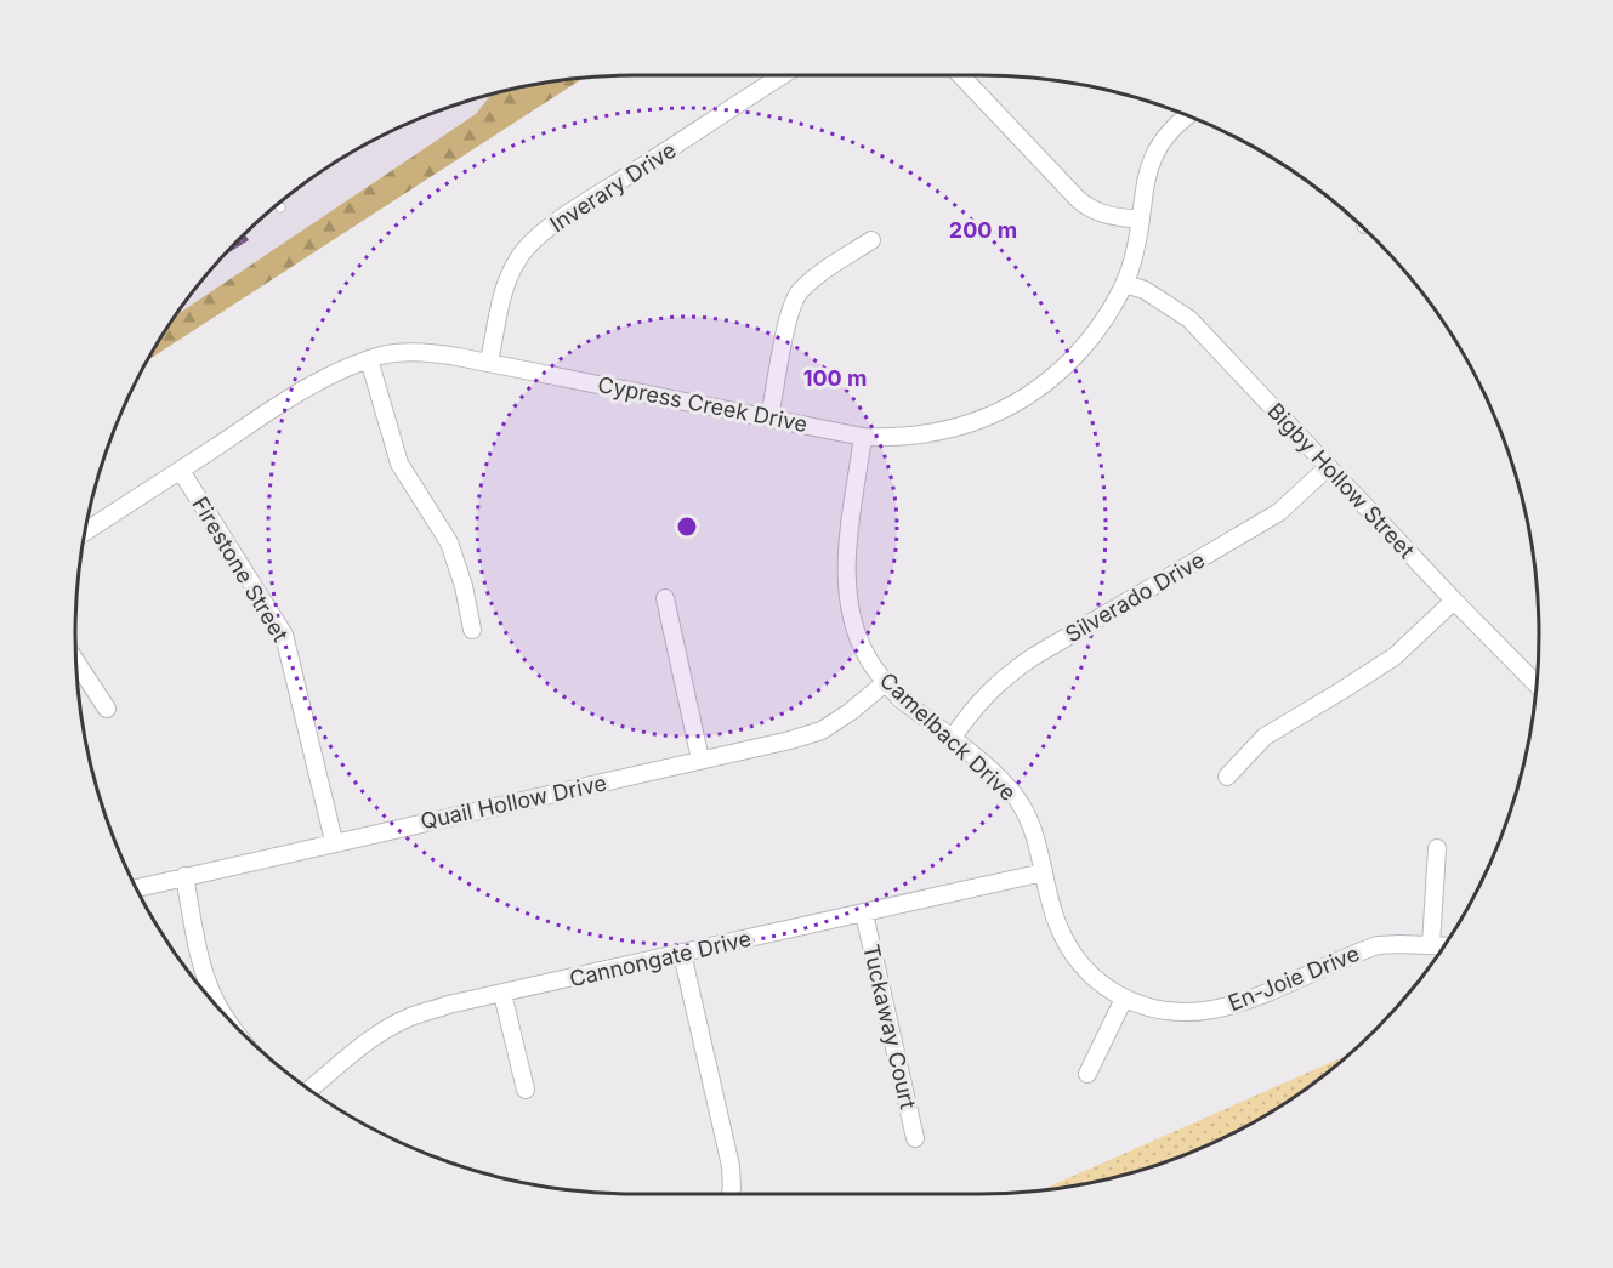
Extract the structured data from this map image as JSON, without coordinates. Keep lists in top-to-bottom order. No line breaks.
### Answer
{"streets":{"street":["Inverary Drive","Cypress Creek Drive","Bigby Hollow Street","Firestone Street","Silverado Drive","Camelback Drive","Quail Hollow Drive","Cannongate Drive","En-Joie Drive","Tuckaway Court"]},"crossings":[["Inverary Drive","Cypress Creek Drive"],["Cypress Creek Drive","Bigby Hollow Street"],["Cypress Creek Drive","Firestone Street"],["Cypress Creek Drive","Camelback Drive"],["Bigby Hollow Street","Silverado Drive"],["Firestone Street","Quail Hollow Drive"],["Silverado Drive","Camelback Drive"],["Camelback Drive","Quail Hollow Drive"],["Camelback Drive","Cannongate Drive"],["Camelback Drive","En-Joie Drive"],["Cannongate Drive","Tuckaway Court"]],"rings":["200 m","100 m"]}
